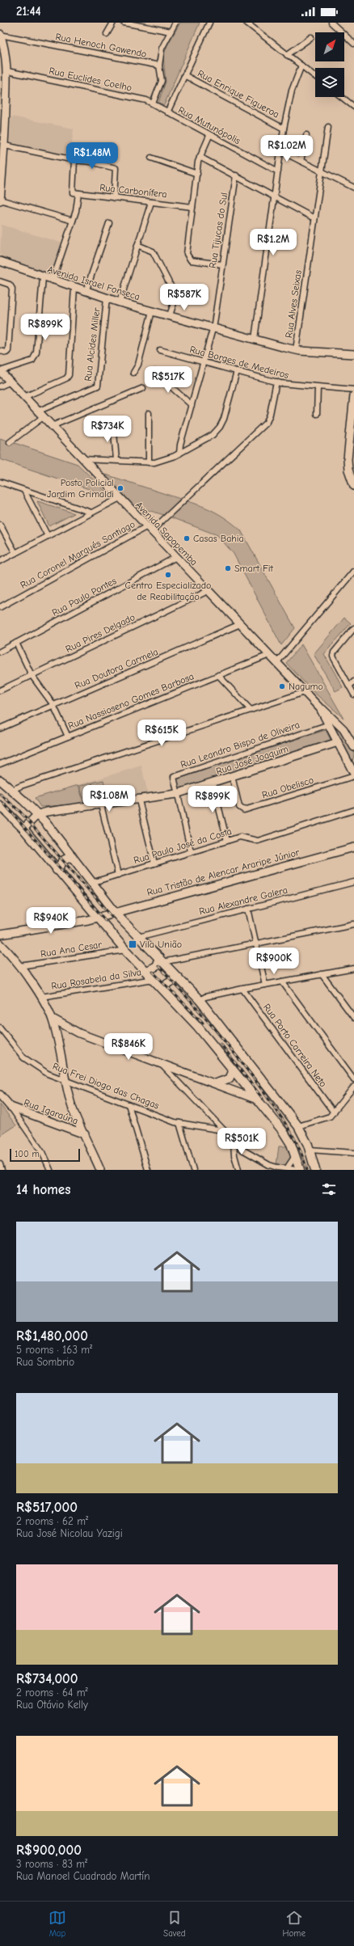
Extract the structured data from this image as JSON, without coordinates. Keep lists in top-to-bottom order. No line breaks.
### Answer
{"streets":{"street":["Rua Henoch Gawendo","Rua Euclides Coelho","Rua Enrique Figueroa","Rua Mutunópolis","Rua Carbonífera","Rua Tijucas do Sul","Avenida Israel Fonseca","Rua Alves Seixas","Rua Alcides Miller","Rua Borges de Medeiros","Avenida Sapopemba","Rua Coronel Marqués Santiago","Rua Paulo Pontes","Rua Pires Delgado","Rua Doutora Carmela","Rua Nassioseno Gomes Barbosa","Rua Leandro Bispo de Oliveira","Rua José Joaquim","Rua Obelisco","Rua Paulo José da Costa","Rua Tristão de Alencar Araripe Júnior","Rua Alexandre Galera","Rua Ana Cesar","Rua Rosabela da Silva","Rua Porto Carreira Neto","Rua Frei Diogo das Chagas","Rua Igaraúna"]},"crossings":[["Rua Euclides Coelho","Rua Mutunópolis"],["Rua Tijucas do Sul","Avenida Israel Fonseca"],["Rua Tijucas do Sul","Rua Borges de Medeiros"],["Avenida Israel Fonseca","Rua Alves Seixas"],["Avenida Israel Fonseca","Rua Alcides Miller"],["Rua Alcides Miller","Avenida Sapopemba"],["Rua Borges de Medeiros","Rua Coronel Marqués Santiago"],["Avenida Sapopemba","Rua Coronel Marqués Santiago"],["Avenida Sapopemba","Rua Paulo Pontes"],["Avenida Sapopemba","Rua Pires Delgado"],["Avenida Sapopemba","Rua Doutora Carmela"],["Avenida Sapopemba","Rua Nassioseno Gomes Barbosa"],["Avenida Sapopemba","Rua Leandro Bispo de Oliveira"],["Avenida Sapopemba","Rua José Joaquim"],["Rua Leandro Bispo de Oliveira","Rua José Joaquim"],["Rua José Joaquim","Rua Obelisco"]],"places":{"other":["Posto Policial Jardim Grimaldi","Casas Bahia","Smart Fit","Centro Especializado de Reabilitação","Nagumo"],"transit":["Vila União"]},"scale_bar":"100 m","north":"top right","page":{"status":"21:44","price":["R$1.02M","R$1.48M","R$1.2M","R$587K","R$899K","R$517K","R$734K","R$615K","R$1.08M","R$899K","R$940K","R$900K","R$846K","R$501K"],"scale":"100 m","heading":"14 homes","list":[{"name":"R$1,480,000","note":"5 rooms · 163 m² · Rua Sombrio"},{"name":"R$517,000","note":"2 rooms · 62 m² · Rua José Nicolau Yazigi"},{"name":"R$734,000","note":"2 rooms · 64 m² · Rua Otávio Kelly"},{"name":"R$900,000","note":"3 rooms · 83 m² · Rua Manoel Cuadrado Martín"}],"tabs":["Map","Saved","Home"]}}
